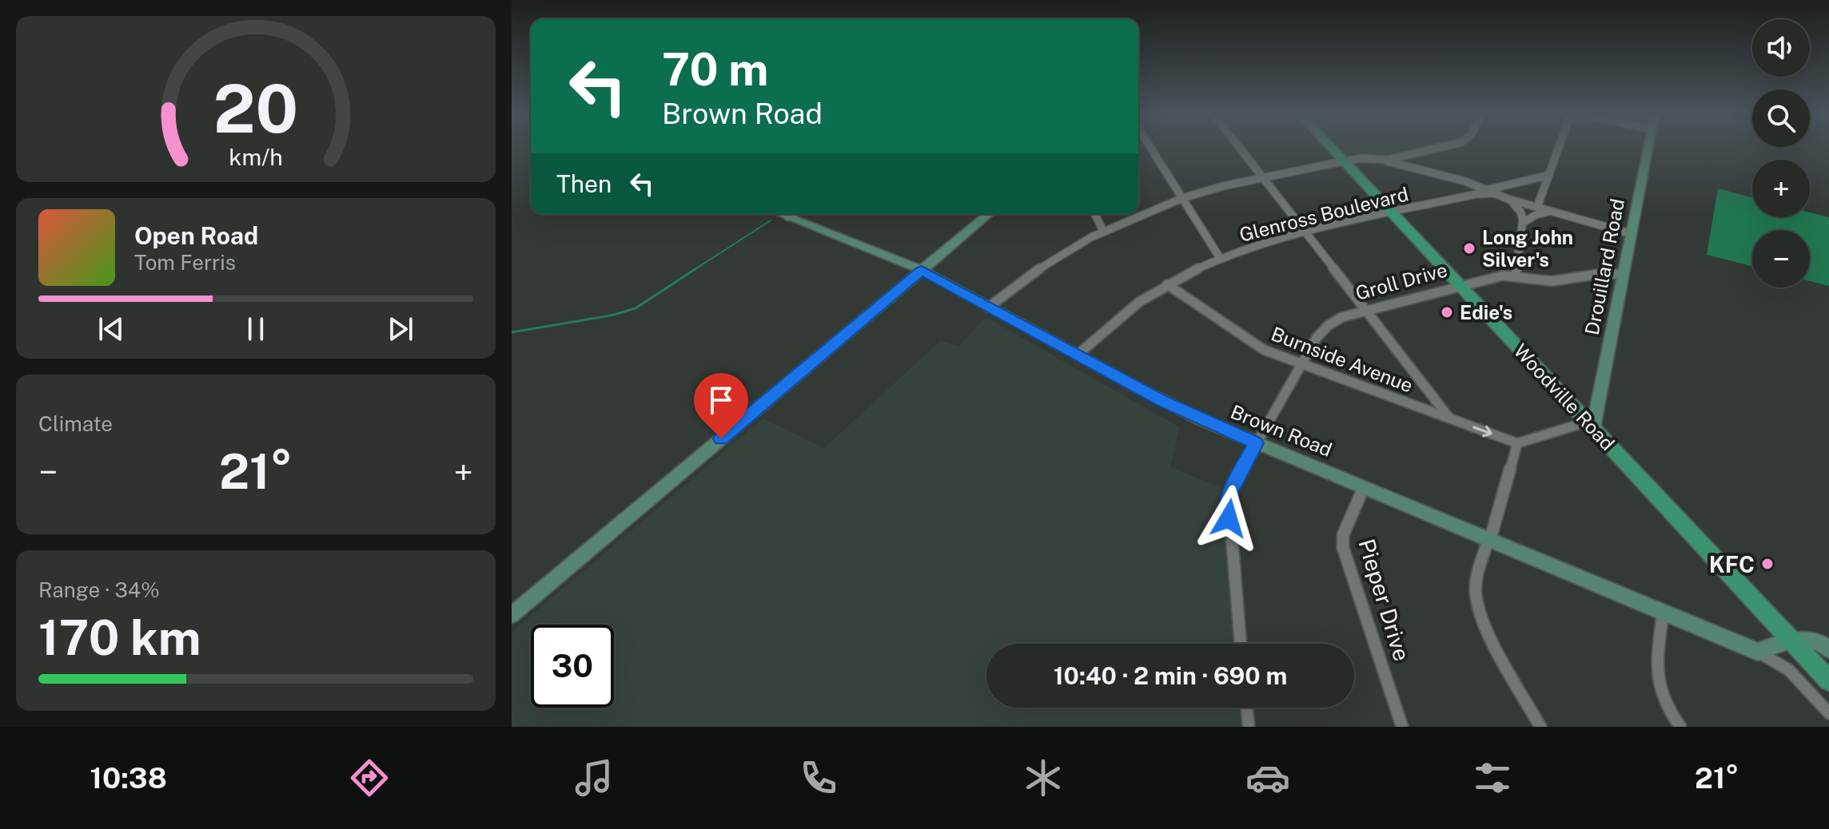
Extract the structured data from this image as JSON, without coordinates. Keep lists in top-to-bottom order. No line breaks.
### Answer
{"streets":{"main road":["Woodville Road"],"street":["Glenross Boulevard","Drouillard Road","Groll Drive","Burnside Avenue","Brown Road","Pieper Drive"]},"crossings":[["Glenross Boulevard","Drouillard Road"],["Glenross Boulevard","Burnside Avenue"],["Glenross Boulevard","Woodville Road"],["Glenross Boulevard","Brown Road"],["Drouillard Road","Groll Drive"],["Drouillard Road","Woodville Road"],["Groll Drive","Burnside Avenue"],["Groll Drive","Woodville Road"],["Groll Drive","Brown Road"],["Brown Road","Pieper Drive"]],"places":["Long John Silver's","Edie's","KFC"],"page":{"map_buttons":["+","−"],"turn":["70 m","Brown Road"],"then":"Then","song":["Open Road","Tom Ferris"],"tile":["Climate",["Range · 34%","170 km"]],"heat":["−","21°","+"],"limit":"30","trip":"10:40 · 2 min · 690 m","tabs":["10:38","21°"],"gauge":["20","km/h"]}}
